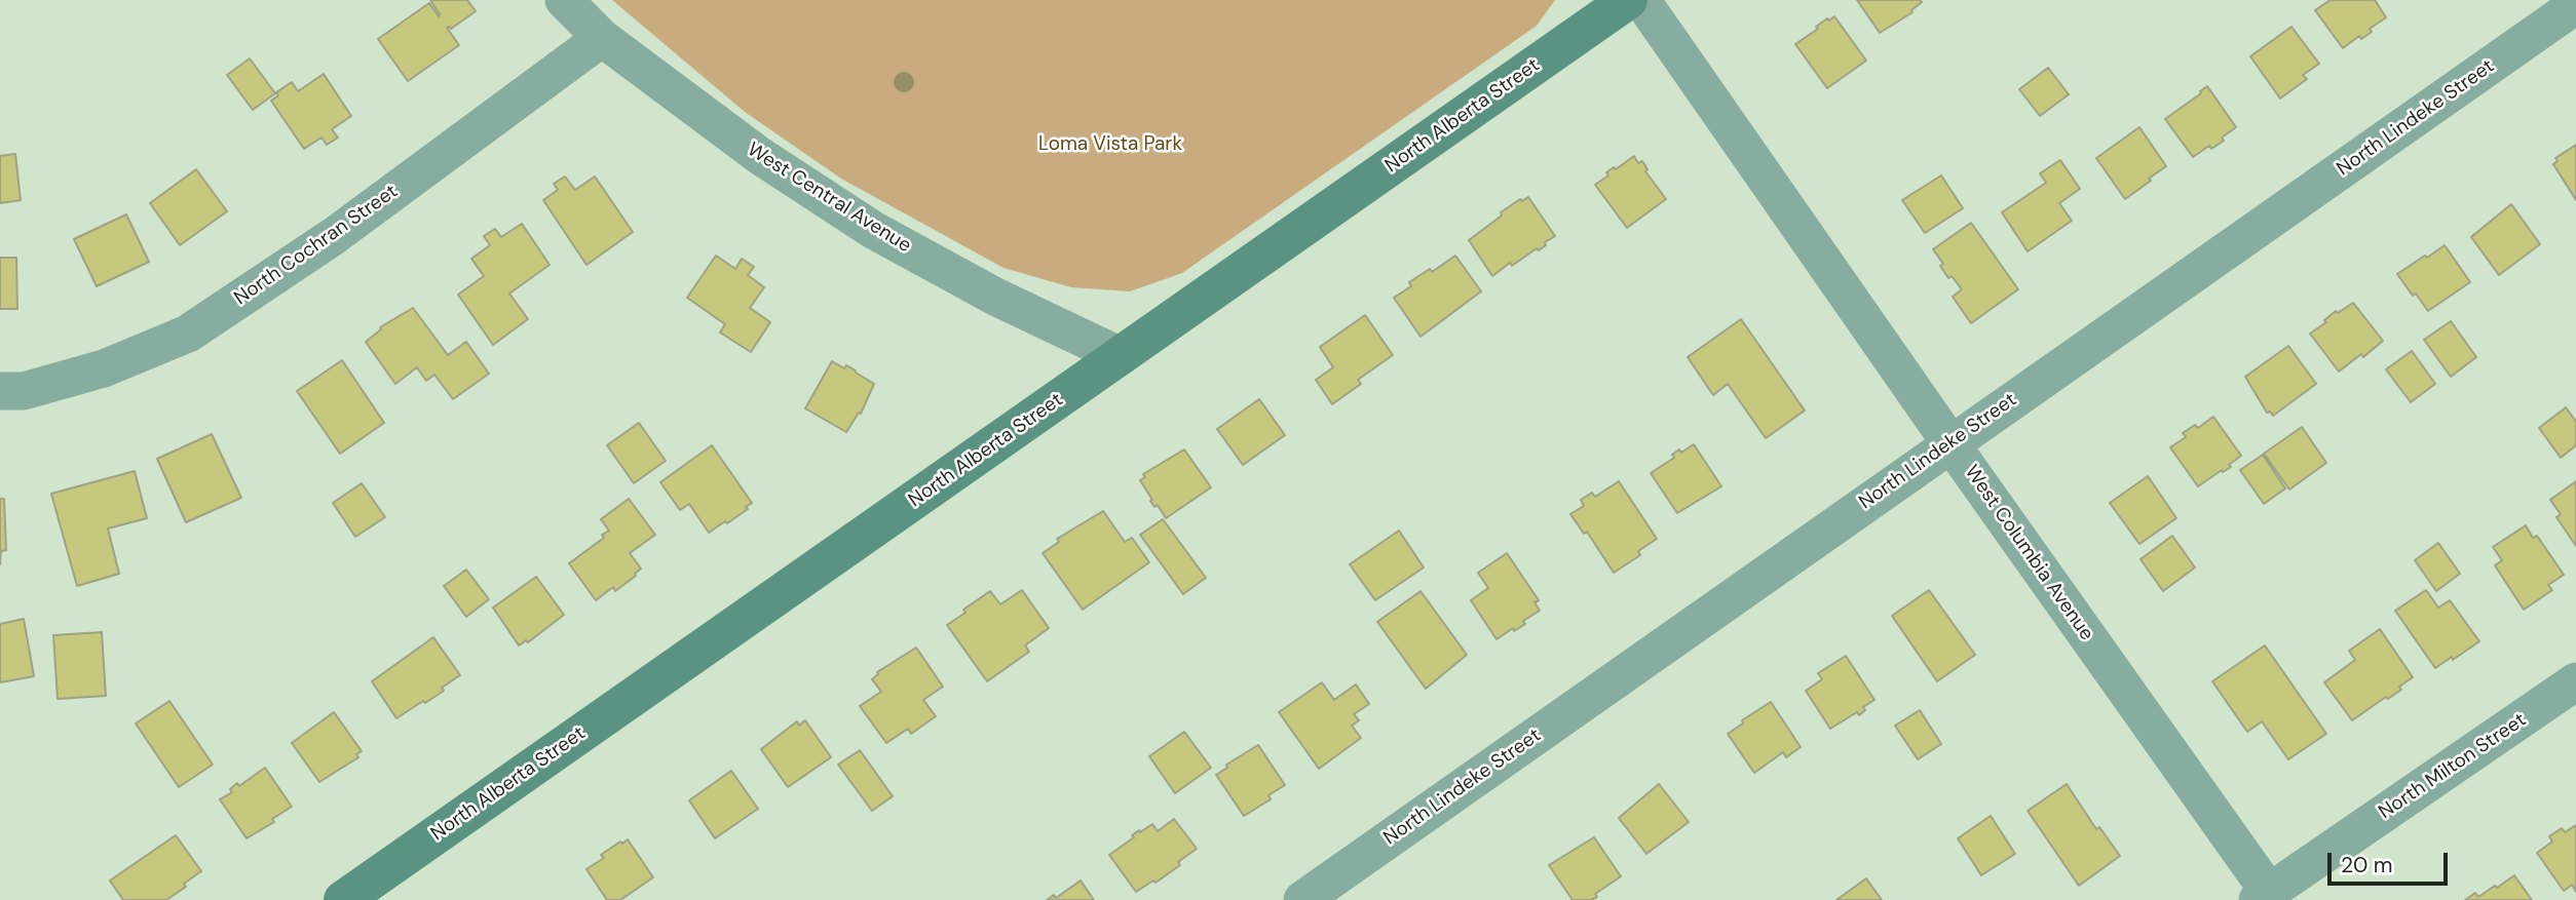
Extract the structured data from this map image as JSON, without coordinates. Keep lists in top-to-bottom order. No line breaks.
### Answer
{"streets":{"main road":["North Alberta Street"],"street":["North Lindeke Street","West Central Avenue","North Cochran Street","West Columbia Avenue","North Milton Street"]},"crossings":[["North Alberta Street","West Central Avenue"],["North Lindeke Street","West Columbia Avenue"],["West Central Avenue","North Cochran Street"],["West Columbia Avenue","North Milton Street"]],"parks":["Loma Vista Park"],"scale_bar":"20 m"}
